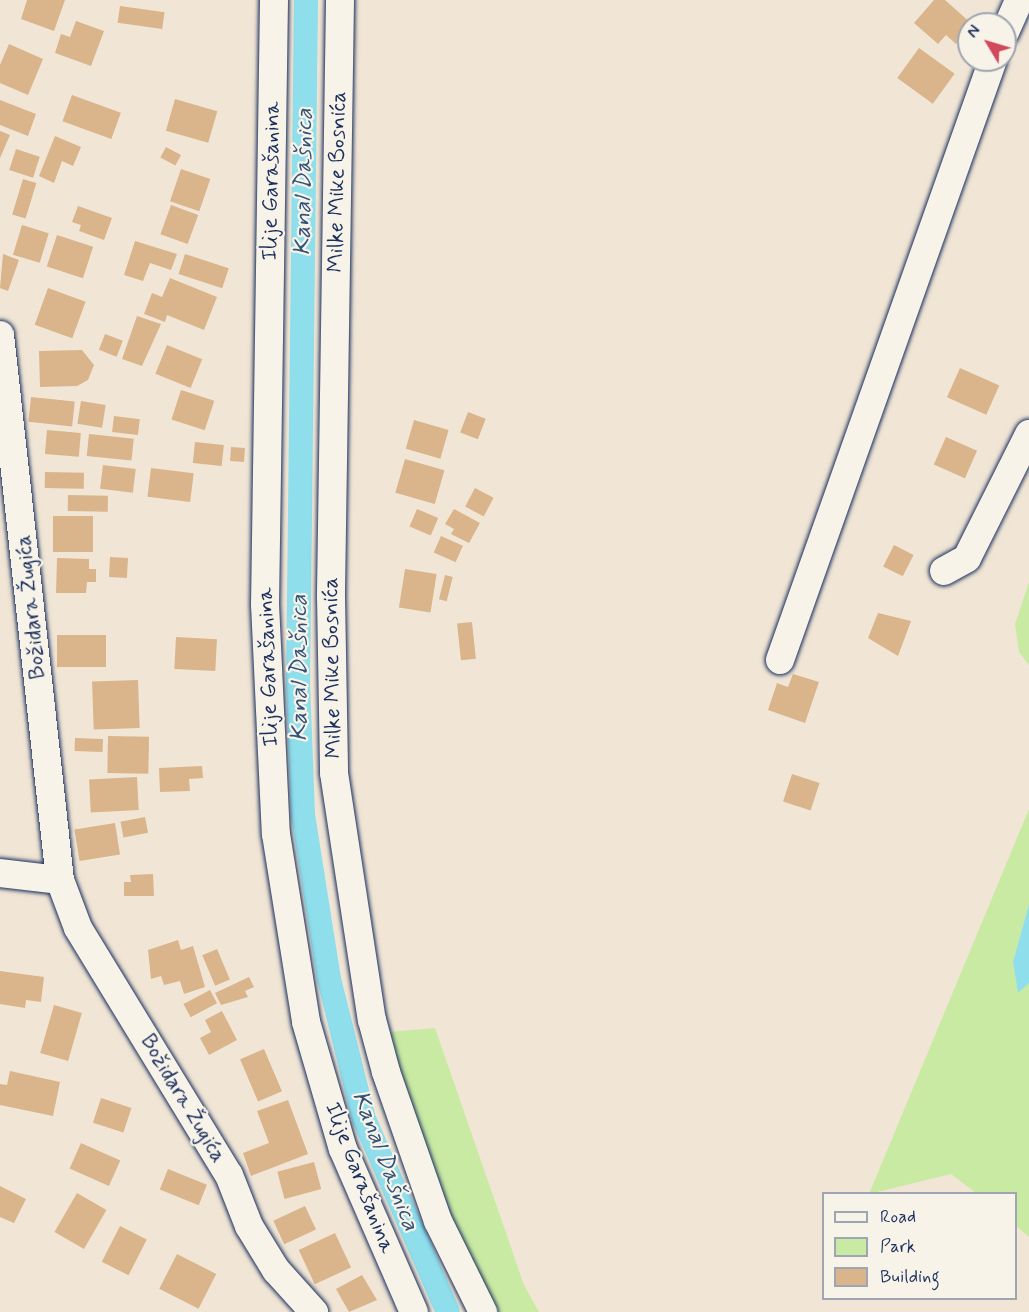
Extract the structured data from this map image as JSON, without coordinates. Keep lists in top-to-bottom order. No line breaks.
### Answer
{"streets":{"street":["Ilije Garašanina","Milke Mike Bosnića","Božidara Žugića"]},"water":["Kanal Dašnica"],"legend":["Road","Park","Building"],"north":"top left"}
